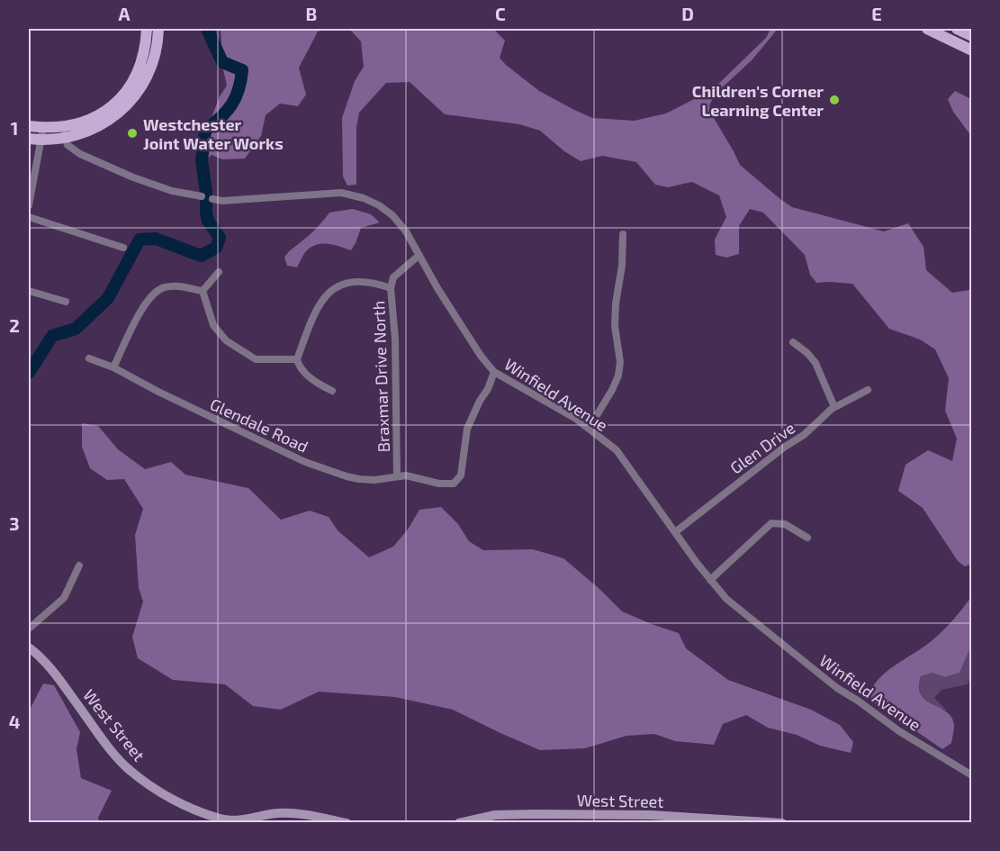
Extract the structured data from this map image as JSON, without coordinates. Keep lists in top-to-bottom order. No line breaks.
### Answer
{"streets":{"street":["Braxmar Drive North","Winfield Avenue","Glendale Road","Glen Drive","West Street"]},"crossings":[["Braxmar Drive North","Winfield Avenue"],["Braxmar Drive North","Glendale Road"],["Winfield Avenue","Glendale Road"],["Winfield Avenue","Glen Drive"]],"places":["Children's Corner Learning Center","Westchester Joint Water Works"],"grid":{"columns":["A","B","C","D","E"],"rows":["1","2","3","4"]}}
